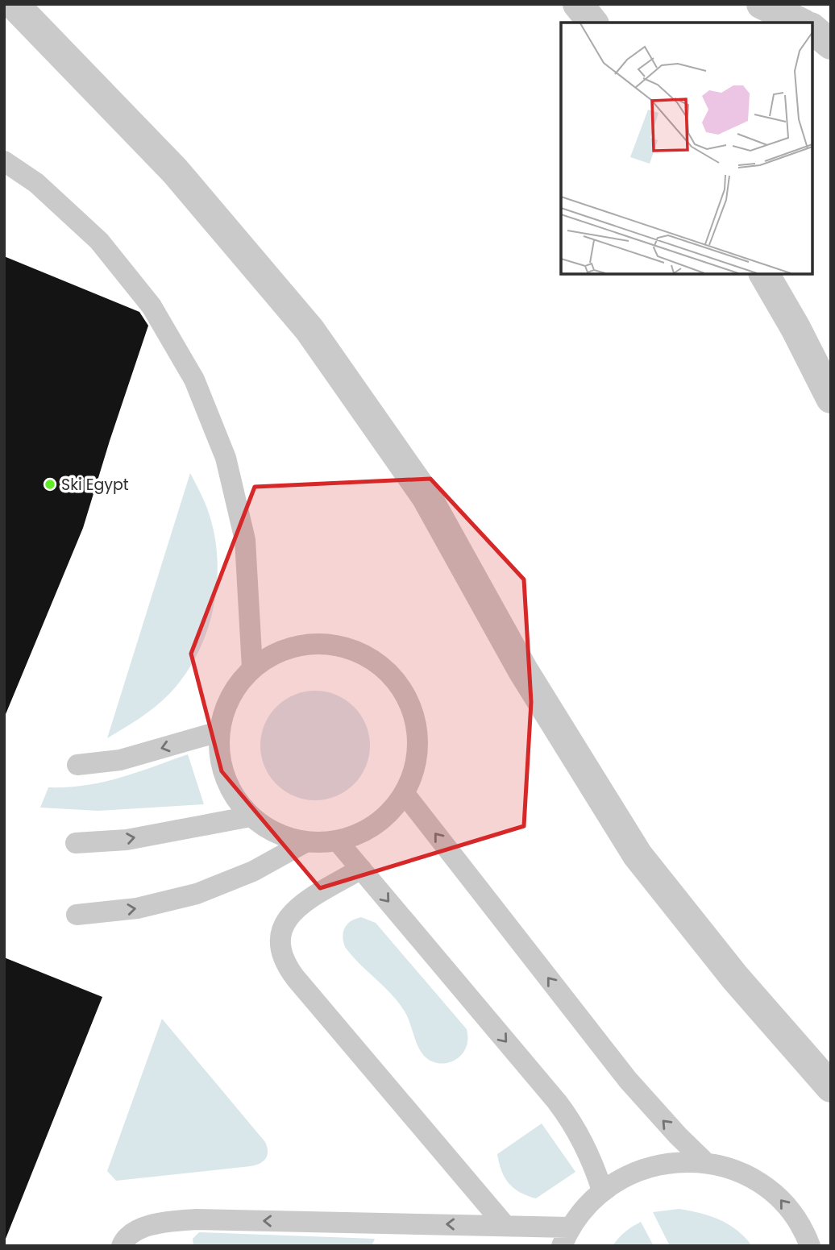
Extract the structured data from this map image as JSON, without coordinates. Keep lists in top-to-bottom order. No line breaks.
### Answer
{"places":["Ski Egypt"]}
